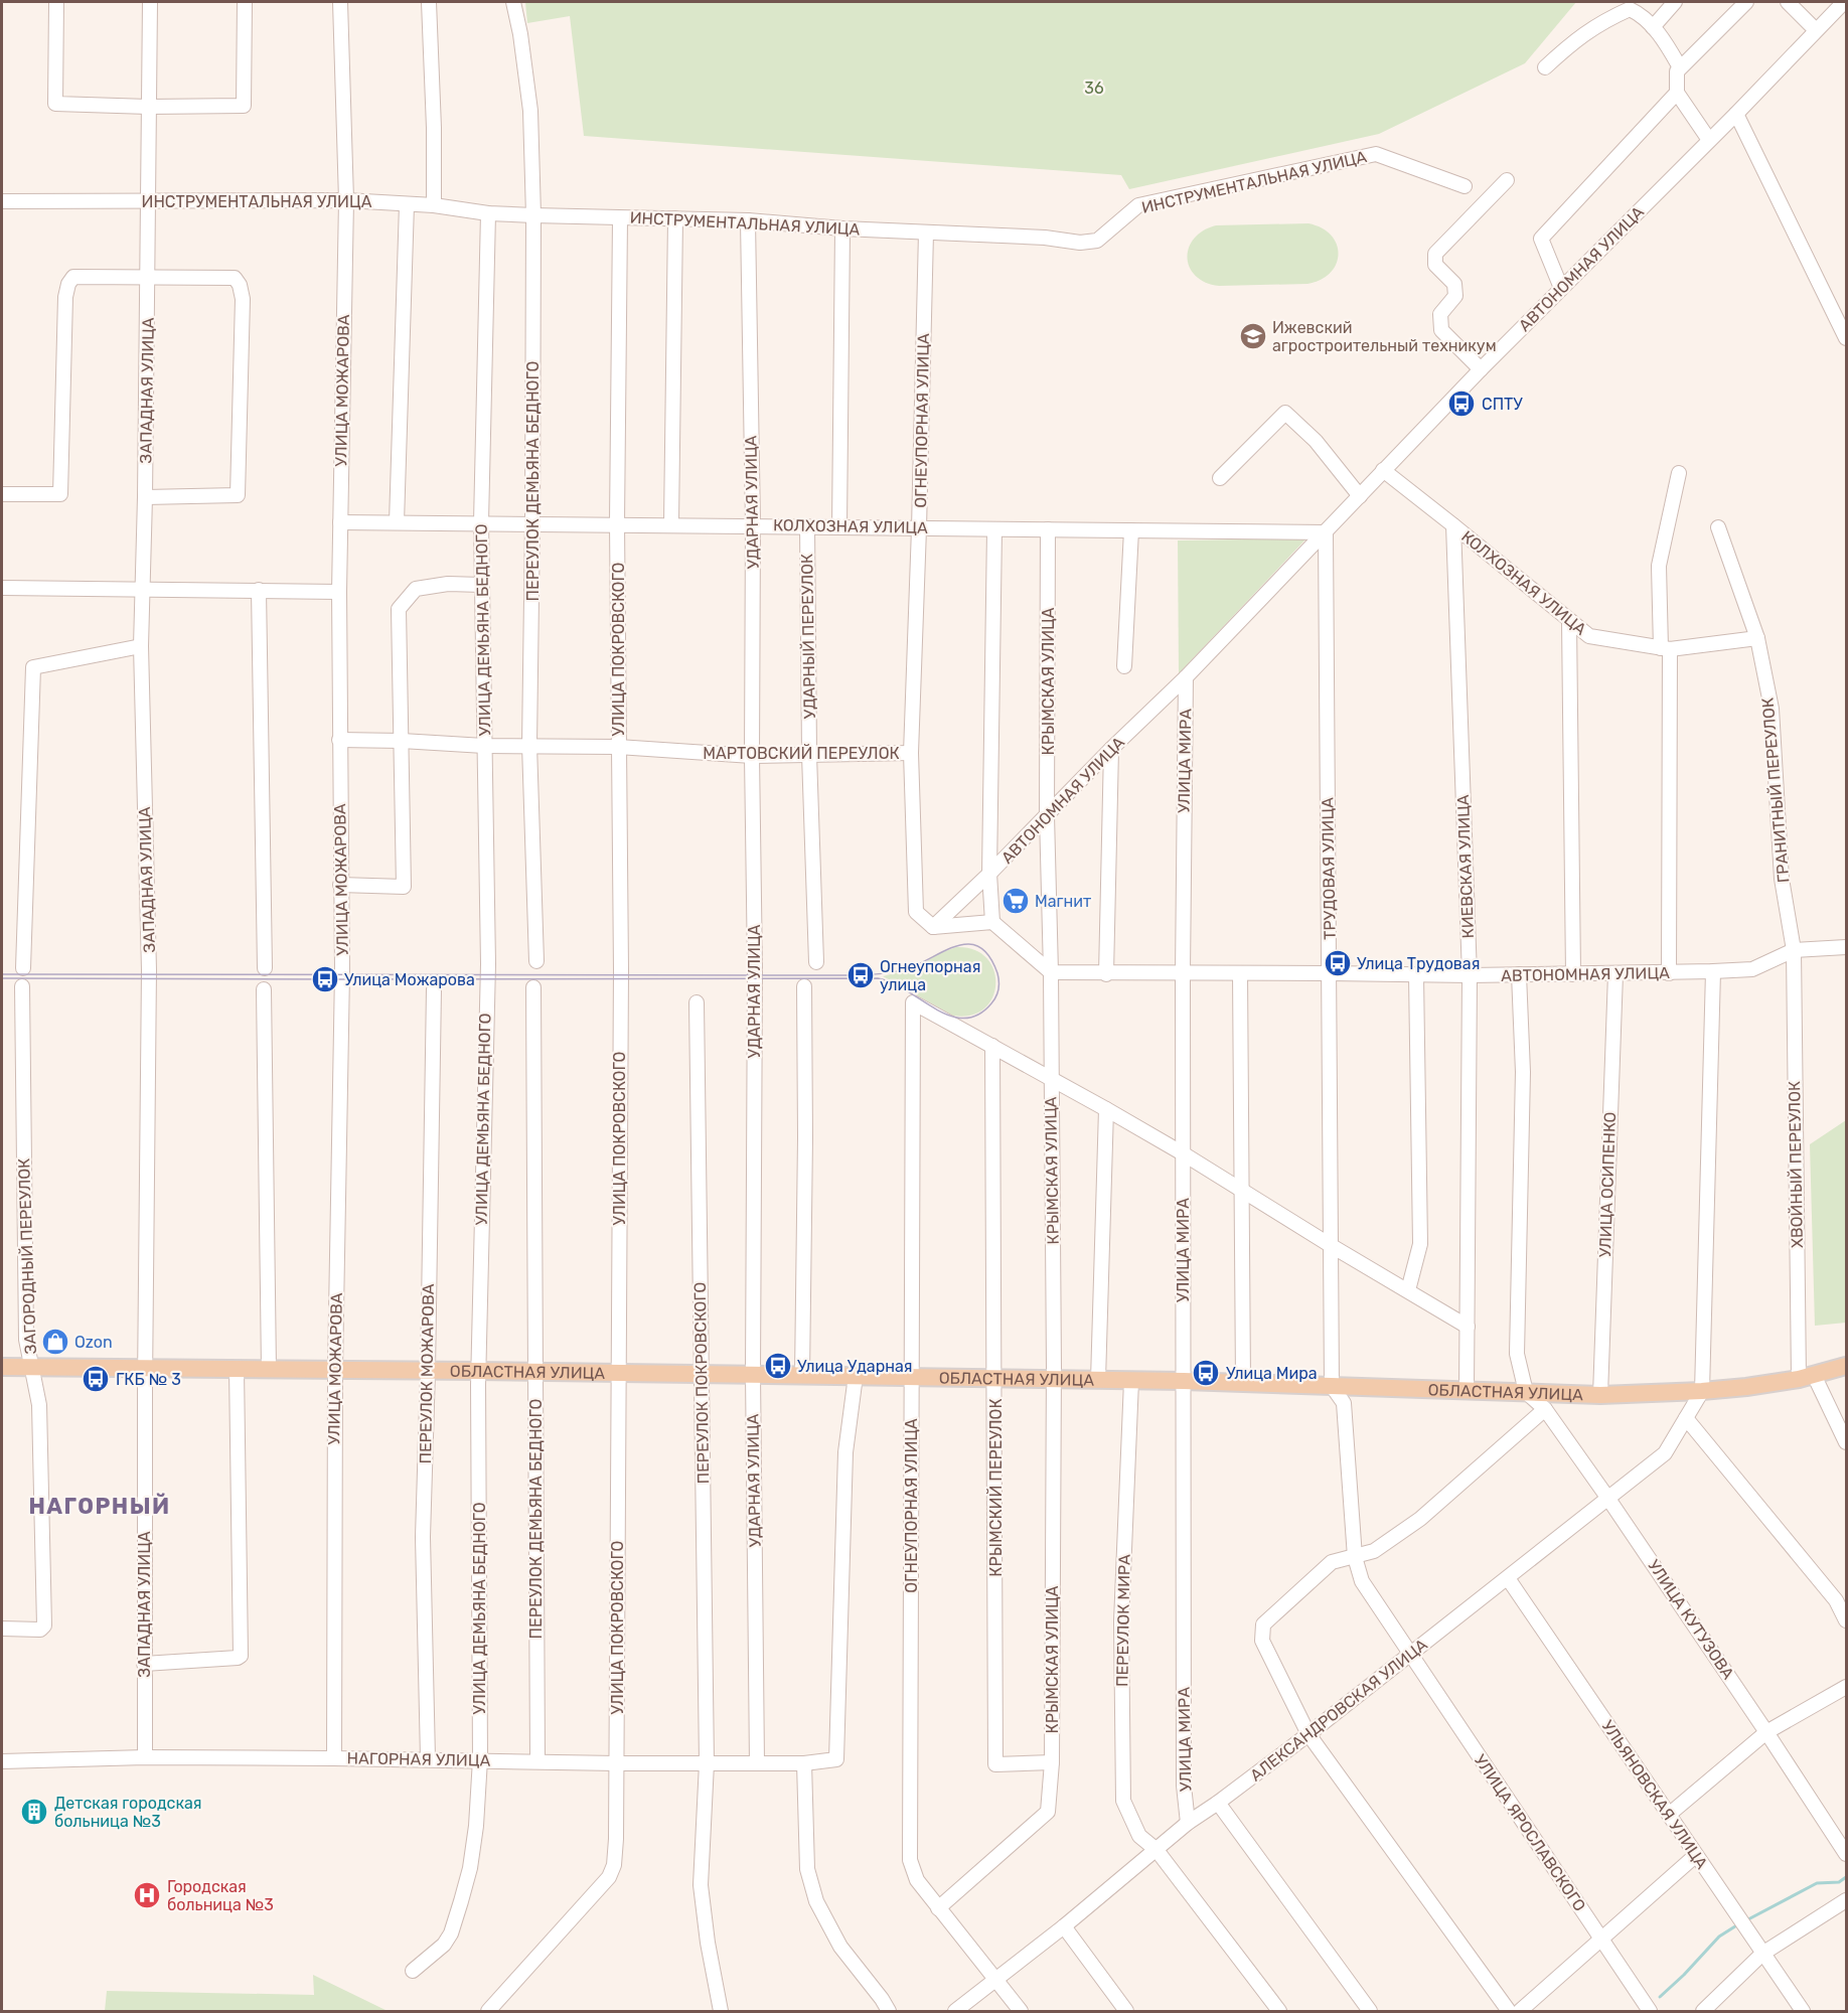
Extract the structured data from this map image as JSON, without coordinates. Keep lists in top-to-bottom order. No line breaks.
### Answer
{"streets":{"main road":["ОБЛАСТНАЯ УЛИЦА"],"street":["ИНСТРУМЕНТАЛЬНАЯ УЛИЦА","АВТОНОМНАЯ УЛИЦА","ЗАПАДНАЯ УЛИЦА","УЛИЦА МОЖАРОВА","ОГНЕУПОРНАЯ УЛИЦА","ПЕРЕУЛОК ДЕМЬЯНА БЕДНОГО","УДАРНАЯ УЛИЦА","КОЛХОЗНАЯ УЛИЦА","УЛИЦА ДЕМЬЯНА БЕДНОГО","УДАРНЫЙ ПЕРЕУЛОК","УЛИЦА ПОКРОВСКОГО","КРЫМСКАЯ УЛИЦА","МАРТОВСКИЙ ПЕРЕУЛОК","УЛИЦА МИРА","ГРАНИТНЫЙ ПЕРЕУЛОК","КИЕВСКАЯ УЛИЦА","ТРУДОВАЯ УЛИЦА","ХВОЙНЫЙ ПЕРЕУЛОК","УЛИЦА ОСИПЕНКО","ЗАГОРОДНЫЙ ПЕРЕУЛОК","ПЕРЕУЛОК МОЖАРОВА","ПЕРЕУЛОК ПОКРОВСКОГО","КРЫМСКИЙ ПЕРЕУЛОК","УЛИЦА КУТУЗОВА","ПЕРЕУЛОК МИРА","АЛЕКСАНДРОВСКАЯ УЛИЦА","НАГОРНАЯ УЛИЦА","УЛЬЯНОВСКАЯ УЛИЦА","УЛИЦА ЯРОСЛАВСКОГО"]},"crossings":[["ИНСТРУМЕНТАЛЬНАЯ УЛИЦА","ЗАПАДНАЯ УЛИЦА"],["ИНСТРУМЕНТАЛЬНАЯ УЛИЦА","УЛИЦА МОЖАРОВА"],["ИНСТРУМЕНТАЛЬНАЯ УЛИЦА","ОГНЕУПОРНАЯ УЛИЦА"],["ИНСТРУМЕНТАЛЬНАЯ УЛИЦА","ПЕРЕУЛОК ДЕМЬЯНА БЕДНОГО"],["ИНСТРУМЕНТАЛЬНАЯ УЛИЦА","УДАРНАЯ УЛИЦА"],["ИНСТРУМЕНТАЛЬНАЯ УЛИЦА","УЛИЦА ДЕМЬЯНА БЕДНОГО"],["ИНСТРУМЕНТАЛЬНАЯ УЛИЦА","УЛИЦА ПОКРОВСКОГО"],["АВТОНОМНАЯ УЛИЦА","ОГНЕУПОРНАЯ УЛИЦА"],["АВТОНОМНАЯ УЛИЦА","КОЛХОЗНАЯ УЛИЦА"],["АВТОНОМНАЯ УЛИЦА","КРЫМСКАЯ УЛИЦА"],["АВТОНОМНАЯ УЛИЦА","УЛИЦА МИРА"],["АВТОНОМНАЯ УЛИЦА","ГРАНИТНЫЙ ПЕРЕУЛОК"],["АВТОНОМНАЯ УЛИЦА","КИЕВСКАЯ УЛИЦА"],["АВТОНОМНАЯ УЛИЦА","ТРУДОВАЯ УЛИЦА"],["АВТОНОМНАЯ УЛИЦА","ХВОЙНЫЙ ПЕРЕУЛОК"],["АВТОНОМНАЯ УЛИЦА","УЛИЦА ОСИПЕНКО"],["ЗАПАДНАЯ УЛИЦА","ОБЛАСТНАЯ УЛИЦА"],["ЗАПАДНАЯ УЛИЦА","НАГОРНАЯ УЛИЦА"],["УЛИЦА МОЖАРОВА","КОЛХОЗНАЯ УЛИЦА"],["УЛИЦА МОЖАРОВА","МАРТОВСКИЙ ПЕРЕУЛОК"],["УЛИЦА МОЖАРОВА","ОБЛАСТНАЯ УЛИЦА"],["УЛИЦА МОЖАРОВА","НАГОРНАЯ УЛИЦА"],["ОГНЕУПОРНАЯ УЛИЦА","КОЛХОЗНАЯ УЛИЦА"],["ОГНЕУПОРНАЯ УЛИЦА","КРЫМСКАЯ УЛИЦА"],["ОГНЕУПОРНАЯ УЛИЦА","МАРТОВСКИЙ ПЕРЕУЛОК"],["ОГНЕУПОРНАЯ УЛИЦА","ОБЛАСТНАЯ УЛИЦА"],["ОГНЕУПОРНАЯ УЛИЦА","КРЫМСКИЙ ПЕРЕУЛОК"],["ОГНЕУПОРНАЯ УЛИЦА","АЛЕКСАНДРОВСКАЯ УЛИЦА"],["ПЕРЕУЛОК ДЕМЬЯНА БЕДНОГО","КОЛХОЗНАЯ УЛИЦА"],["ПЕРЕУЛОК ДЕМЬЯНА БЕДНОГО","МАРТОВСКИЙ ПЕРЕУЛОК"],["ПЕРЕУЛОК ДЕМЬЯНА БЕДНОГО","ОБЛАСТНАЯ УЛИЦА"],["ПЕРЕУЛОК ДЕМЬЯНА БЕДНОГО","НАГОРНАЯ УЛИЦА"],["УДАРНАЯ УЛИЦА","КОЛХОЗНАЯ УЛИЦА"],["УДАРНАЯ УЛИЦА","МАРТОВСКИЙ ПЕРЕУЛОК"],["УДАРНАЯ УЛИЦА","ОБЛАСТНАЯ УЛИЦА"],["УДАРНАЯ УЛИЦА","НАГОРНАЯ УЛИЦА"],["КОЛХОЗНАЯ УЛИЦА","УЛИЦА ДЕМЬЯНА БЕДНОГО"],["КОЛХОЗНАЯ УЛИЦА","УДАРНЫЙ ПЕРЕУЛОК"],["КОЛХОЗНАЯ УЛИЦА","УЛИЦА ПОКРОВСКОГО"],["КОЛХОЗНАЯ УЛИЦА","КРЫМСКАЯ УЛИЦА"],["КОЛХОЗНАЯ УЛИЦА","ГРАНИТНЫЙ ПЕРЕУЛОК"],["КОЛХОЗНАЯ УЛИЦА","КИЕВСКАЯ УЛИЦА"],["КОЛХОЗНАЯ УЛИЦА","ТРУДОВАЯ УЛИЦА"],["УЛИЦА ДЕМЬЯНА БЕДНОГО","МАРТОВСКИЙ ПЕРЕУЛОК"],["УЛИЦА ДЕМЬЯНА БЕДНОГО","ОБЛАСТНАЯ УЛИЦА"],["УЛИЦА ДЕМЬЯНА БЕДНОГО","НАГОРНАЯ УЛИЦА"],["УДАРНЫЙ ПЕРЕУЛОК","МАРТОВСКИЙ ПЕРЕУЛОК"],["УЛИЦА ПОКРОВСКОГО","МАРТОВСКИЙ ПЕРЕУЛОК"],["УЛИЦА ПОКРОВСКОГО","ОБЛАСТНАЯ УЛИЦА"],["УЛИЦА ПОКРОВСКОГО","НАГОРНАЯ УЛИЦА"],["КРЫМСКАЯ УЛИЦА","ОБЛАСТНАЯ УЛИЦА"],["КРЫМСКАЯ УЛИЦА","КРЫМСКИЙ ПЕРЕУЛОК"],["УЛИЦА МИРА","ОБЛАСТНАЯ УЛИЦА"],["УЛИЦА МИРА","АЛЕКСАНДРОВСКАЯ УЛИЦА"],["ГРАНИТНЫЙ ПЕРЕУЛОК","ХВОЙНЫЙ ПЕРЕУЛОК"],["КИЕВСКАЯ УЛИЦА","ОБЛАСТНАЯ УЛИЦА"],["ТРУДОВАЯ УЛИЦА","ОБЛАСТНАЯ УЛИЦА"],["ТРУДОВАЯ УЛИЦА","УЛИЦА ЯРОСЛАВСКОГО"],["ХВОЙНЫЙ ПЕРЕУЛОК","ОБЛАСТНАЯ УЛИЦА"],["УЛИЦА ОСИПЕНКО","ОБЛАСТНАЯ УЛИЦА"],["ЗАГОРОДНЫЙ ПЕРЕУЛОК","ОБЛАСТНАЯ УЛИЦА"],["ОБЛАСТНАЯ УЛИЦА","ПЕРЕУЛОК МОЖАРОВА"],["ОБЛАСТНАЯ УЛИЦА","ПЕРЕУЛОК ПОКРОВСКОГО"],["ОБЛАСТНАЯ УЛИЦА","КРЫМСКИЙ ПЕРЕУЛОК"],["ОБЛАСТНАЯ УЛИЦА","УЛИЦА КУТУЗОВА"],["ОБЛАСТНАЯ УЛИЦА","ПЕРЕУЛОК МИРА"],["ОБЛАСТНАЯ УЛИЦА","АЛЕКСАНДРОВСКАЯ УЛИЦА"],["ОБЛАСТНАЯ УЛИЦА","НАГОРНАЯ УЛИЦА"],["ОБЛАСТНАЯ УЛИЦА","УЛИЦА ЯРОСЛАВСКОГО"],["ПЕРЕУЛОК МОЖАРОВА","НАГОРНАЯ УЛИЦА"],["ПЕРЕУЛОК ПОКРОВСКОГО","НАГОРНАЯ УЛИЦА"],["УЛИЦА КУТУЗОВА","АЛЕКСАНДРОВСКАЯ УЛИЦА"],["ПЕРЕУЛОК МИРА","АЛЕКСАНДРОВСКАЯ УЛИЦА"],["АЛЕКСАНДРОВСКАЯ УЛИЦА","УЛЬЯНОВСКАЯ УЛИЦА"],["АЛЕКСАНДРОВСКАЯ УЛИЦА","УЛИЦА ЯРОСЛАВСКОГО"]],"districts":["НАГОРНЫЙ"],"parks":["36"],"places":{"school or university":["Ижевский агростроительный техникум"],"bus stop":["СПТУ","Улица Трудовая","Огнеупорная улица","Улица Можарова","Улица Ударная","Улица Мира","ГКБ № 3"],"supermarket":["Магнит"],"shop":["Ozon"],"building":["Детская городская больница №3"],"hospital":["Городская больница №3"]}}
